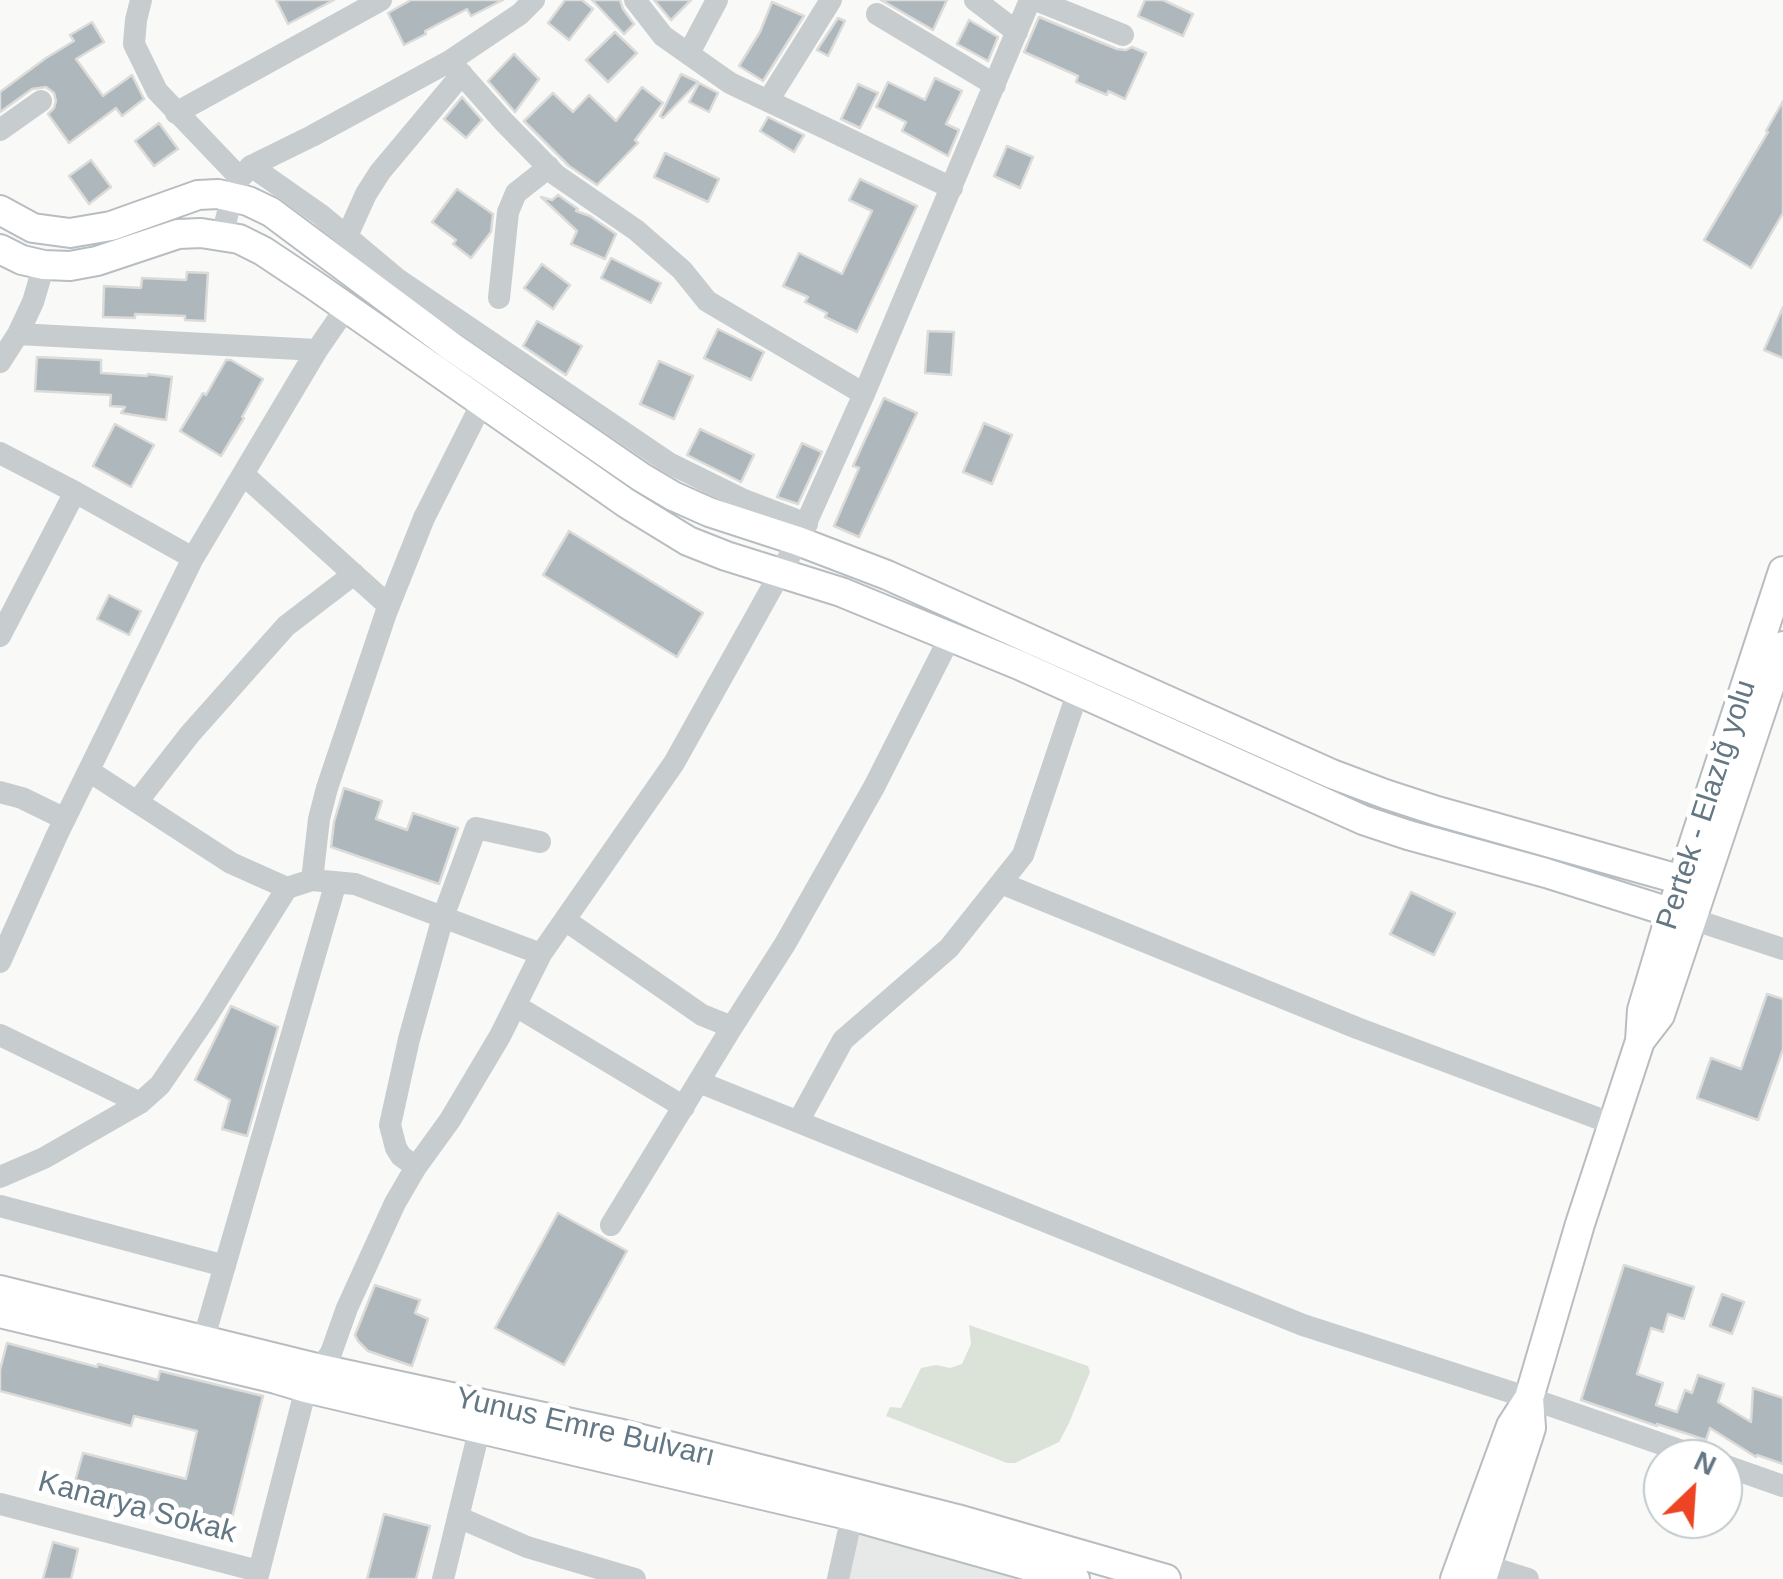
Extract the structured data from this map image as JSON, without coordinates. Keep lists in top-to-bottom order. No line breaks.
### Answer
{"streets":{"main road":["Pertek - Elazığ yolu","Yunus Emre Bulvarı"],"street":["Kanarya Sokak"]},"north":"top right"}
